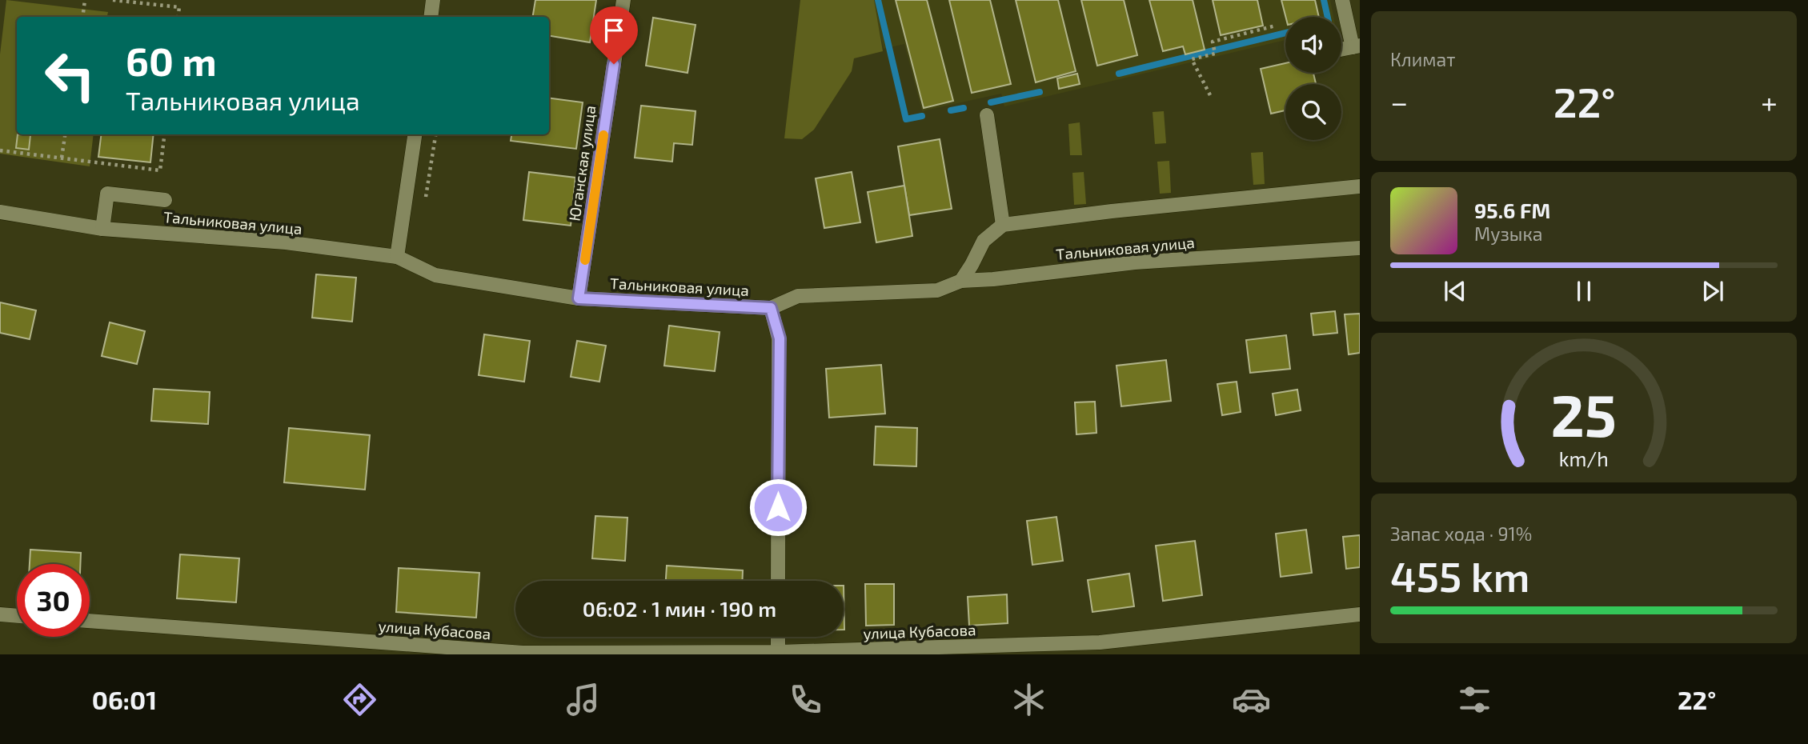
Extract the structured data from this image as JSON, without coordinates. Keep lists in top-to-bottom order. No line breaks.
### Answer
{"streets":{"street":["Юганская улица","Тальниковая улица","улица Кубасова"]},"crossings":[["Юганская улица","Тальниковая улица"]],"page":{"tile":["Климат",["Запас хода · 91%","455 km"]],"turn":["60 m","Тальниковая улица"],"heat":["−","22°","+"],"song":["95.6 FM","Музыка"],"limit":"30","trip":"06:02 · 1 мин · 190 m","tabs":["06:01","22°"],"gauge":["25","km/h"]}}
